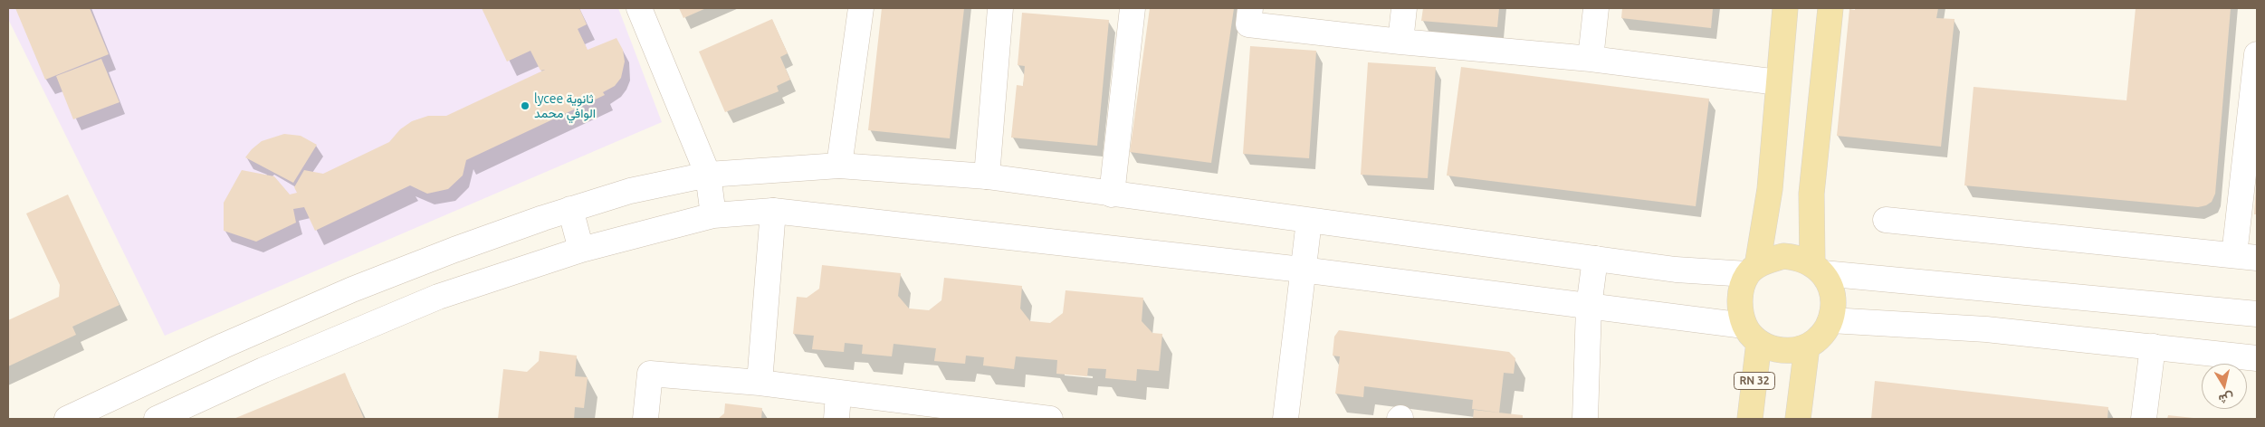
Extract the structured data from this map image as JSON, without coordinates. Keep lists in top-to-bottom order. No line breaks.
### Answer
{"streets":{"main road":["RN 32"]},"places":["lycee ثانوية الوافي محمد"],"north":"bottom"}
